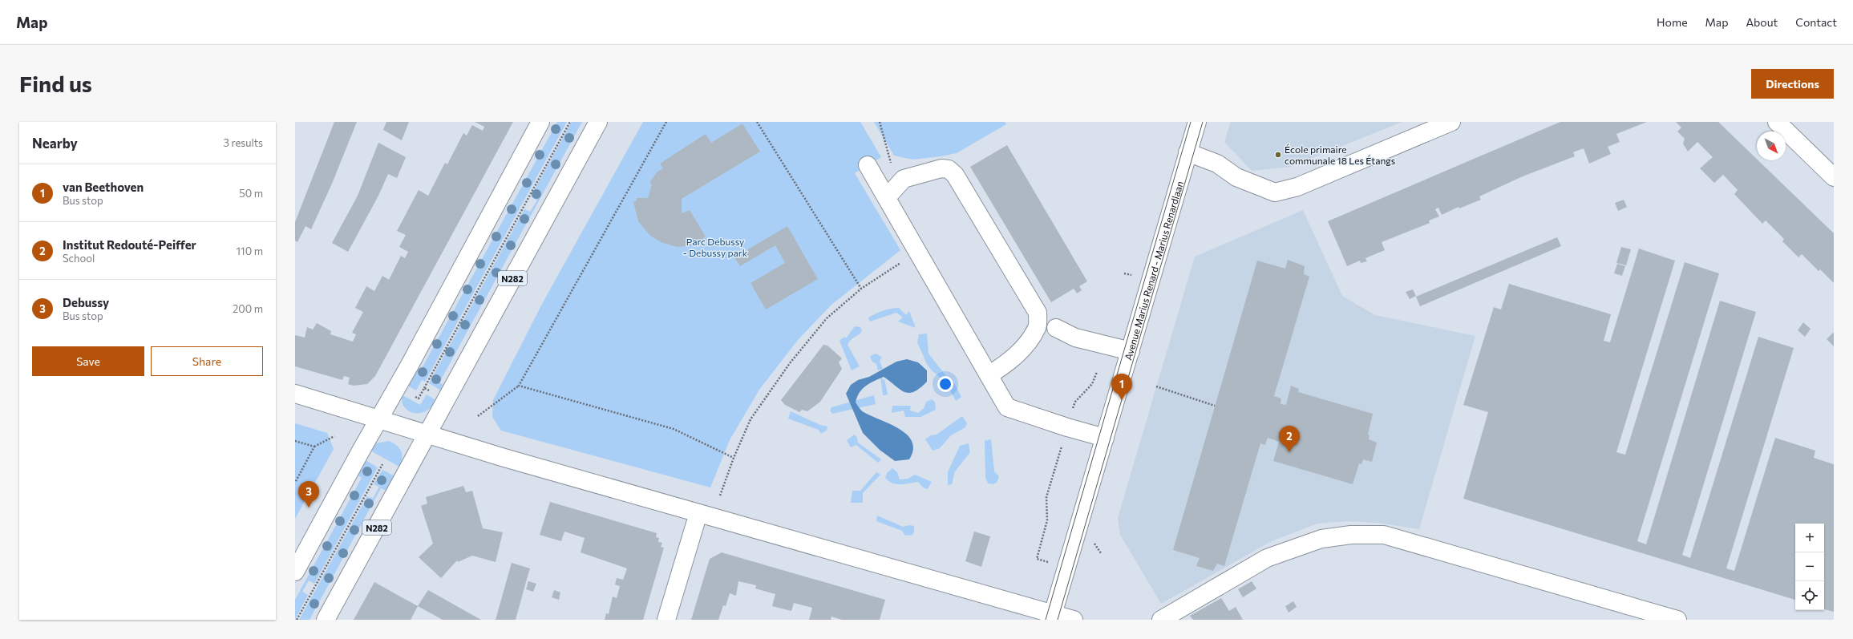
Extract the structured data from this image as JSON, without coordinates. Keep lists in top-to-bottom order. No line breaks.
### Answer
{"streets":{"street":["Avenue Marius Renard - Marius Renardlaan","N282"]},"parks":["Parc Debussy - Debussy park"],"places":["École primaire communale 18 Les Étangs"],"north":"bottom right","page":{"header":"Map","nav":["Home","Map","About","Contact"],"buttons":["Directions",["Save","Share"]],"title":"Find us","heading":["Nearby","3 results"],"list":[{"mark":"1","name":"van Beethoven","note":"Bus stop","value":"50 m"},{"mark":"2","name":"Institut Redouté-Peiffer","note":"School","value":"110 m"},{"mark":"3","name":"Debussy","note":"Bus stop","value":"200 m"}],"pins":["1","2","3"],"map_buttons":["+","−"]}}
